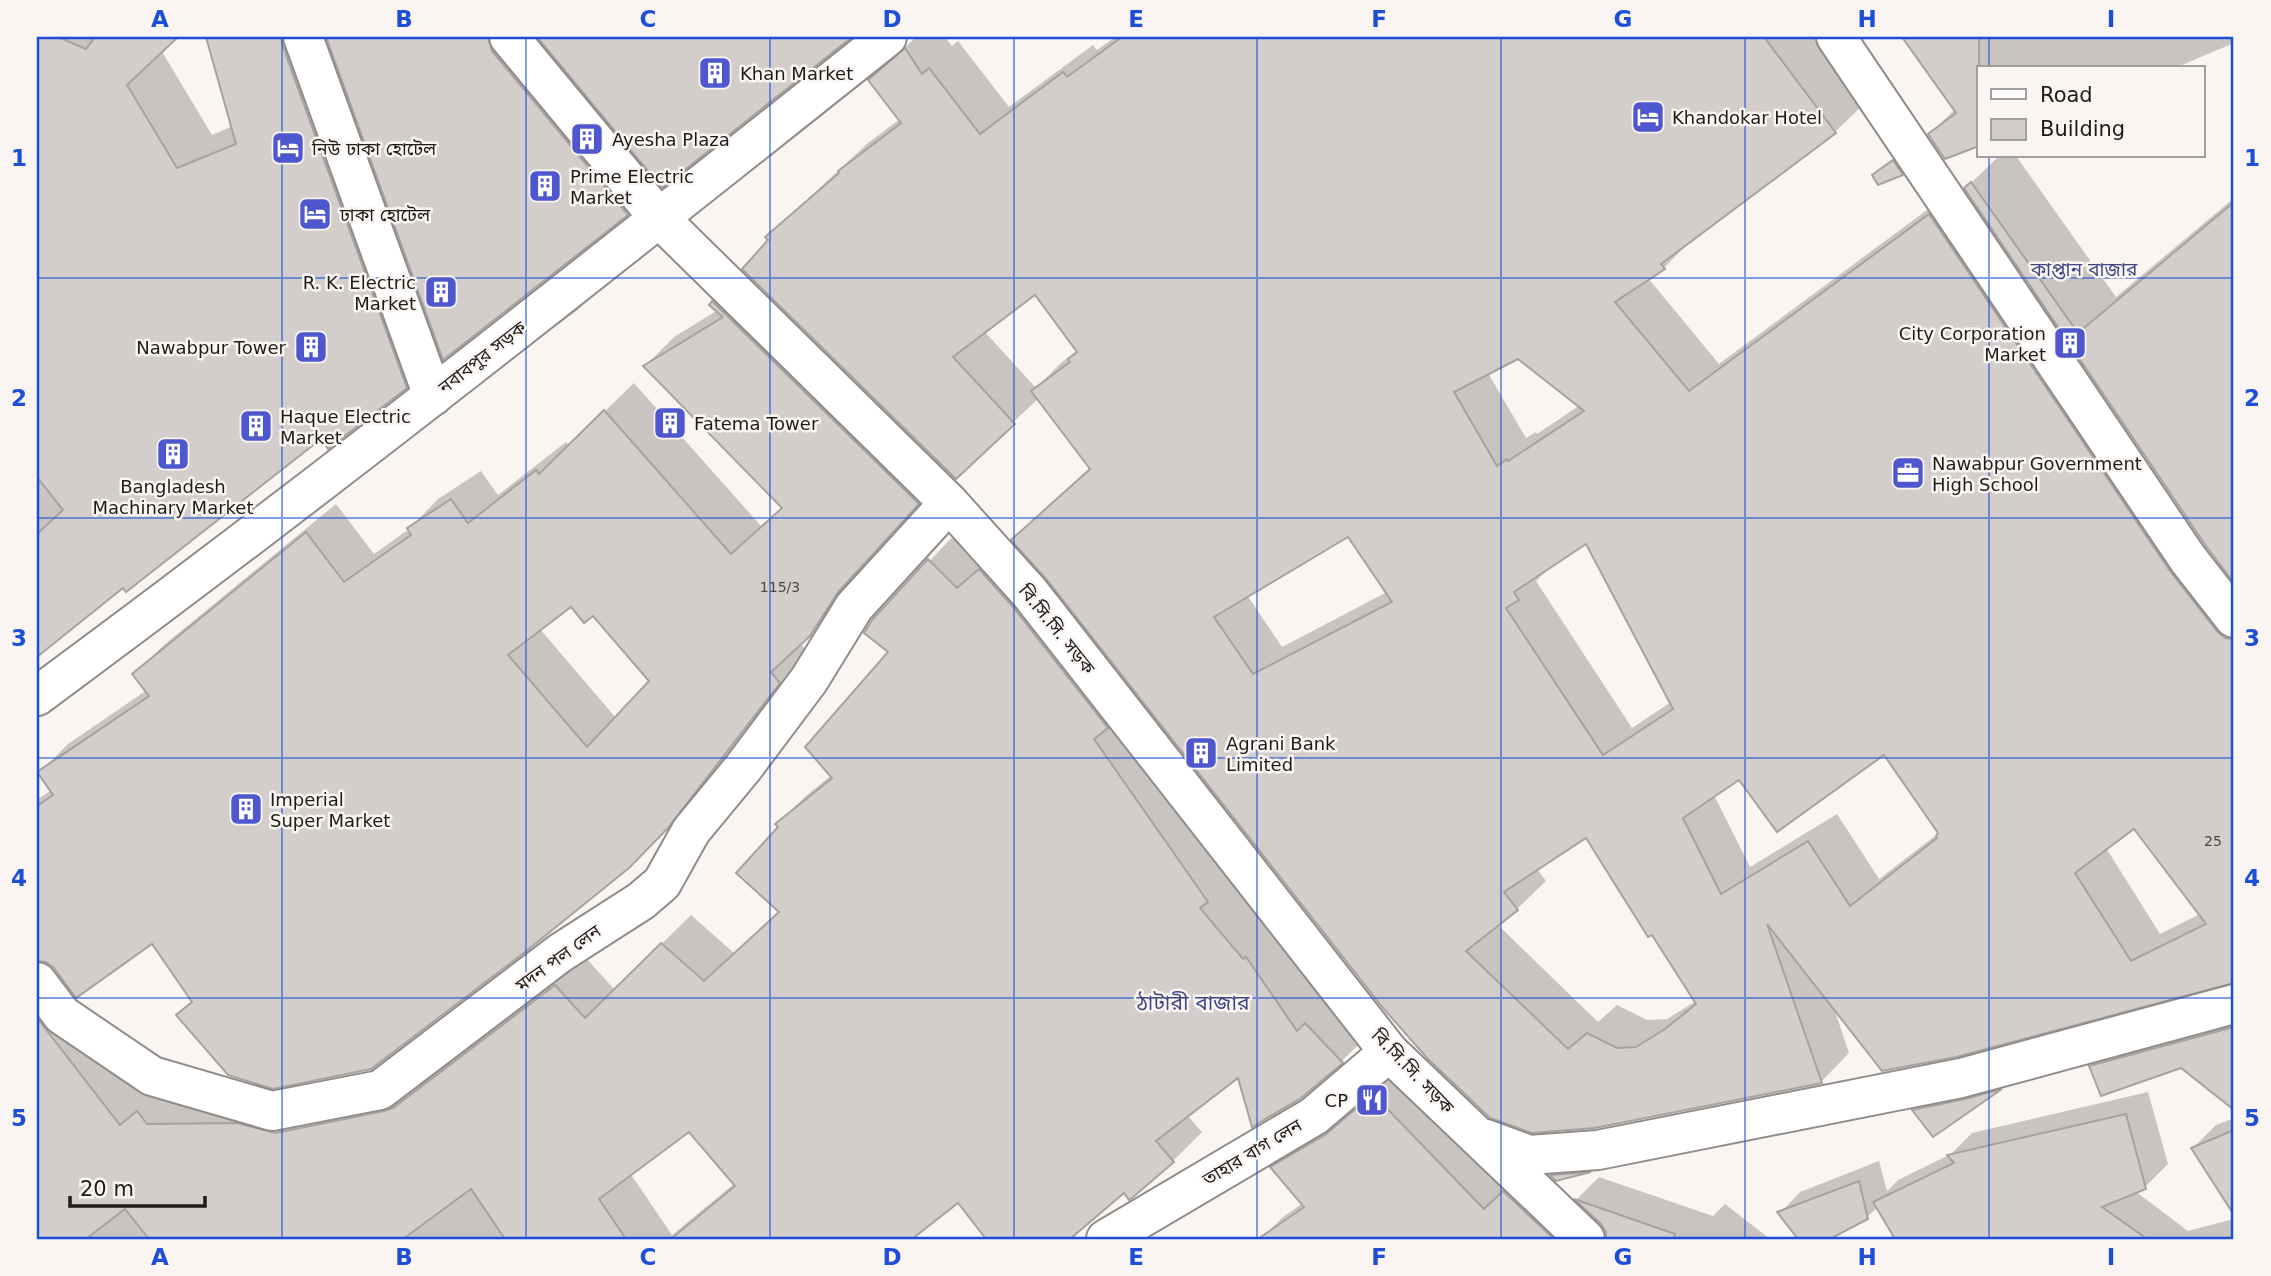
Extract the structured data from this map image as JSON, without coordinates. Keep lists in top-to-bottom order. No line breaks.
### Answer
{"streets":{"street":["নবাবপুর সড়ক","বি.সি.সি. সড়ক","মদন পল লেন","তাহার বাগ লেন"]},"crossings":[["নবাবপুর সড়ক","বি.সি.সি. সড়ক"],["বি.সি.সি. সড়ক","মদন পল লেন"],["বি.সি.সি. সড়ক","তাহার বাগ লেন"]],"districts":["কাপ্তান বাজার","ঠাটারী বাজার"],"places":{"building":["Khan Market","Ayesha Plaza","Prime Electric Market","R. K. Electric Market","City Corporation Market","Nawabpur Tower","Fatema Tower","Haque Electric Market","Bangladesh Machinary Market","Agrani Bank Limited","Imperial Super Market"],"hotel":["Khandokar Hotel","নিউ ঢাকা হোটেল","ঢাকা হোটেল"],"office":["Nawabpur Government High School"],"restaurant":["CP"]},"house_numbers":["115/3","25"],"legend":["Road","Building"],"scale_bar":"20 m","grid":{"columns":["A","B","C","D","E","F","G","H","I"],"rows":["1","2","3","4","5"]}}
